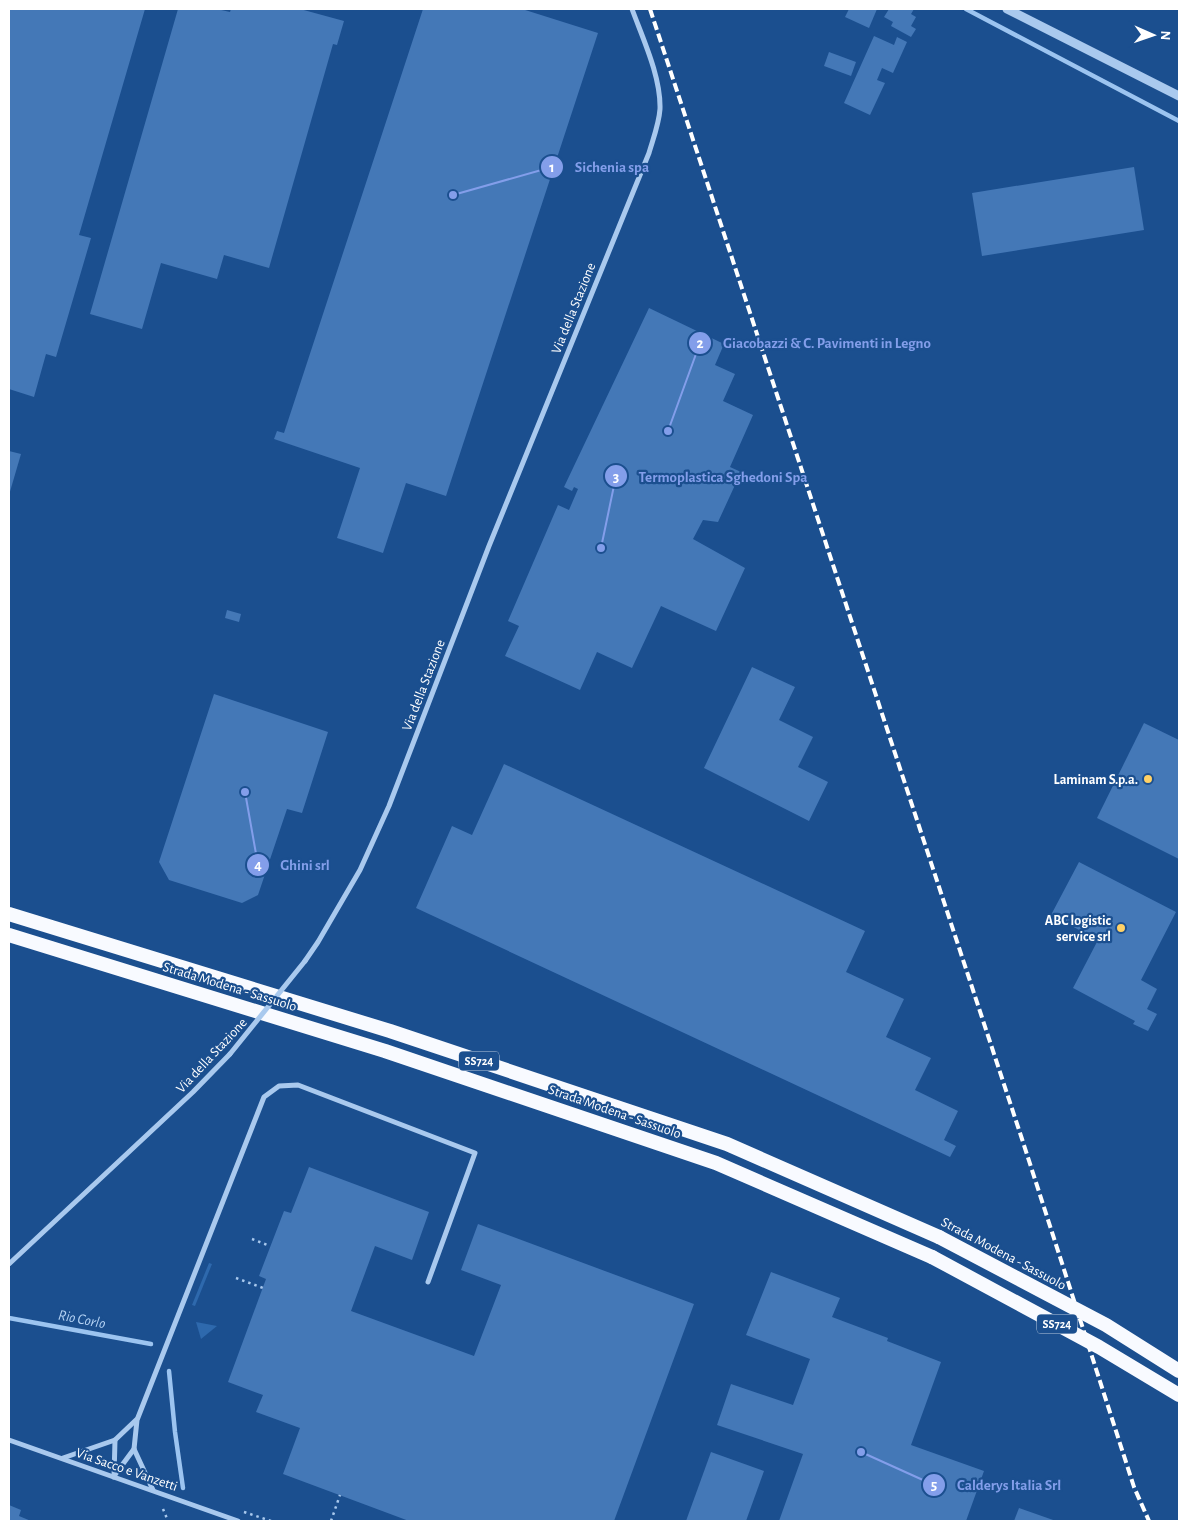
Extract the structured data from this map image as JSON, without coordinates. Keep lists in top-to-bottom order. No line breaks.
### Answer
{"streets":{"highway":["Strada Modena - Sassuolo","SS724"],"street":["Via della Stazione","Via Sacco e Vanzetti"]},"water":["Rio Corlo"],"places":["Sichenia spa","Giacobazzi & C. Pavimenti in Legno","Termoplastica Sghedoni Spa","Laminam S.p.a.","Ghini srl","ABC logistic service srl","Calderys Italia Srl"],"north":"right"}
